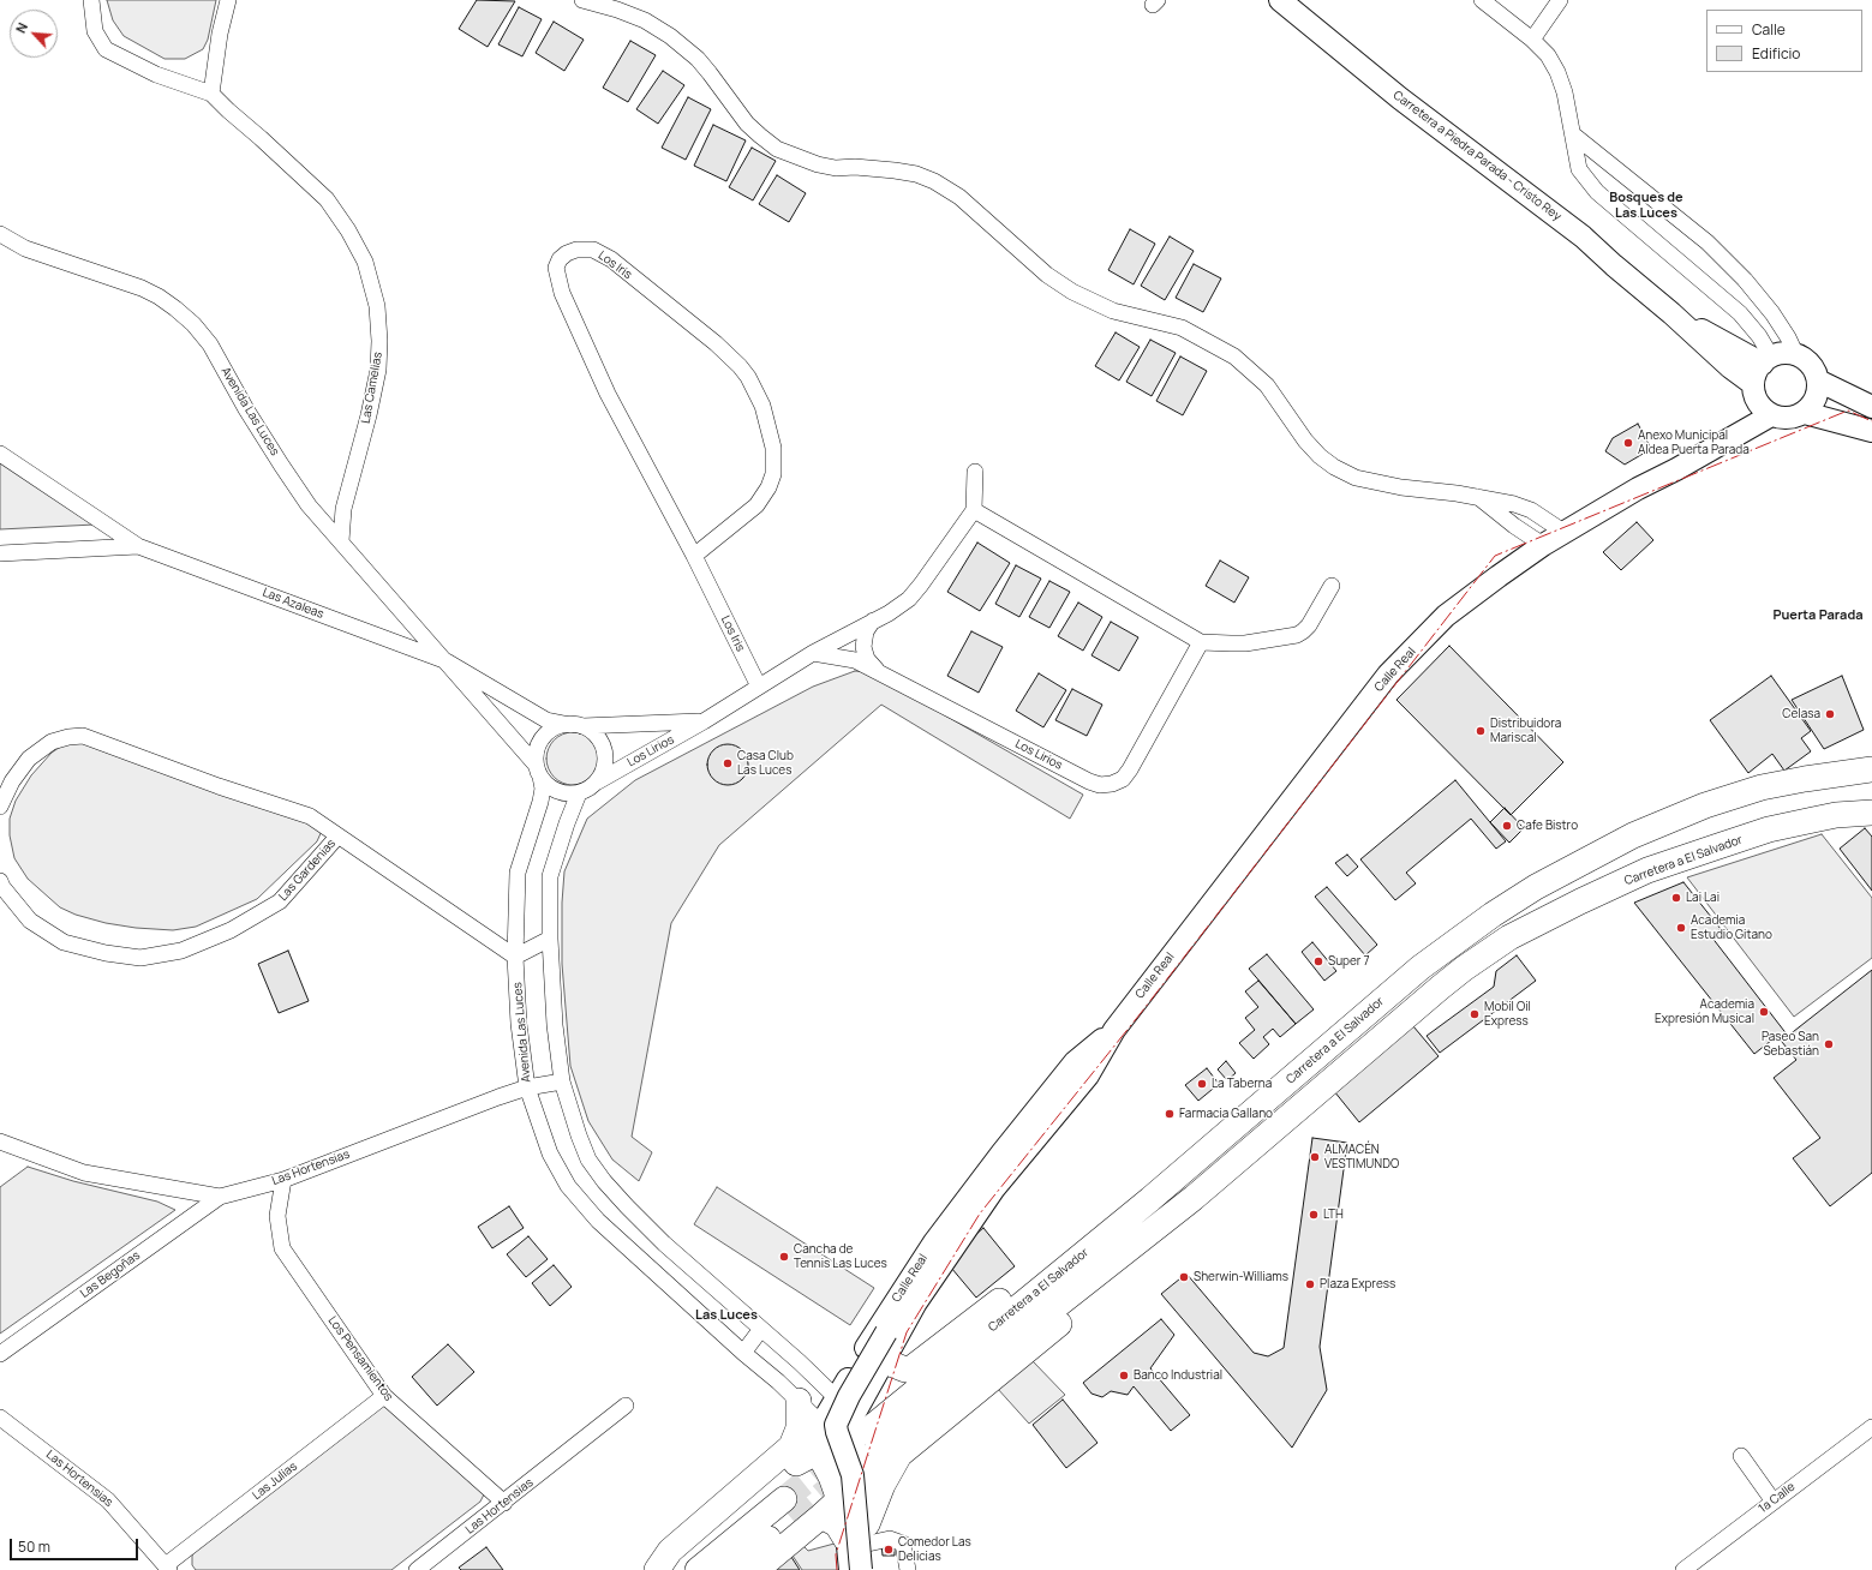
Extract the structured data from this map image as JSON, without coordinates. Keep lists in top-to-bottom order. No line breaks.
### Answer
{"streets":{"highway":["Carretera a El Salvador"],"main road":["Carretera a Piedra Parada - Cristo Rey","Calle Real"],"street":["Los Iris","Las Camelias","Avenida Las Luces","Las Azaleas","Los Lirios","Las Gardenias","Las Hortensias","Las Begoñas","Los Pensamientos","Las Julias","1a Calle"]},"crossings":[["Carretera a Piedra Parada - Cristo Rey","Calle Real"],["Los Iris","Los Lirios"],["Las Camelias","Avenida Las Luces"],["Avenida Las Luces","Las Azaleas"],["Avenida Las Luces","Calle Real"],["Avenida Las Luces","Los Lirios"],["Avenida Las Luces","Las Gardenias"],["Avenida Las Luces","Las Hortensias"],["Las Hortensias","Las Begoñas"],["Las Hortensias","Los Pensamientos"],["Las Hortensias","Las Julias"],["Los Pensamientos","Las Julias"]],"districts":["Bosques de Las Luces","Puerta Parada","Las Luces"],"places":["Anexo Municipal Aldea Puerta Parada","Celasa","Distribuidora Mariscal","Casa Club Las Luces","Cafe Bistro","Lai Lai","Academia Estudio Gitano","Super 7","Academia Expresión Musical","Mobil Oil Express","Paseo San Sebastián","La Taberna","Farmacia Gallano","ALMACÉN VESTIMUNDO","LTH","Cancha de Tennis Las Luces","Sherwin-Williams","Plaza Express","Banco Industrial","Comedor Las Delicias"],"legend":["Calle","Edificio"],"scale_bar":"50 m","north":"top left"}
